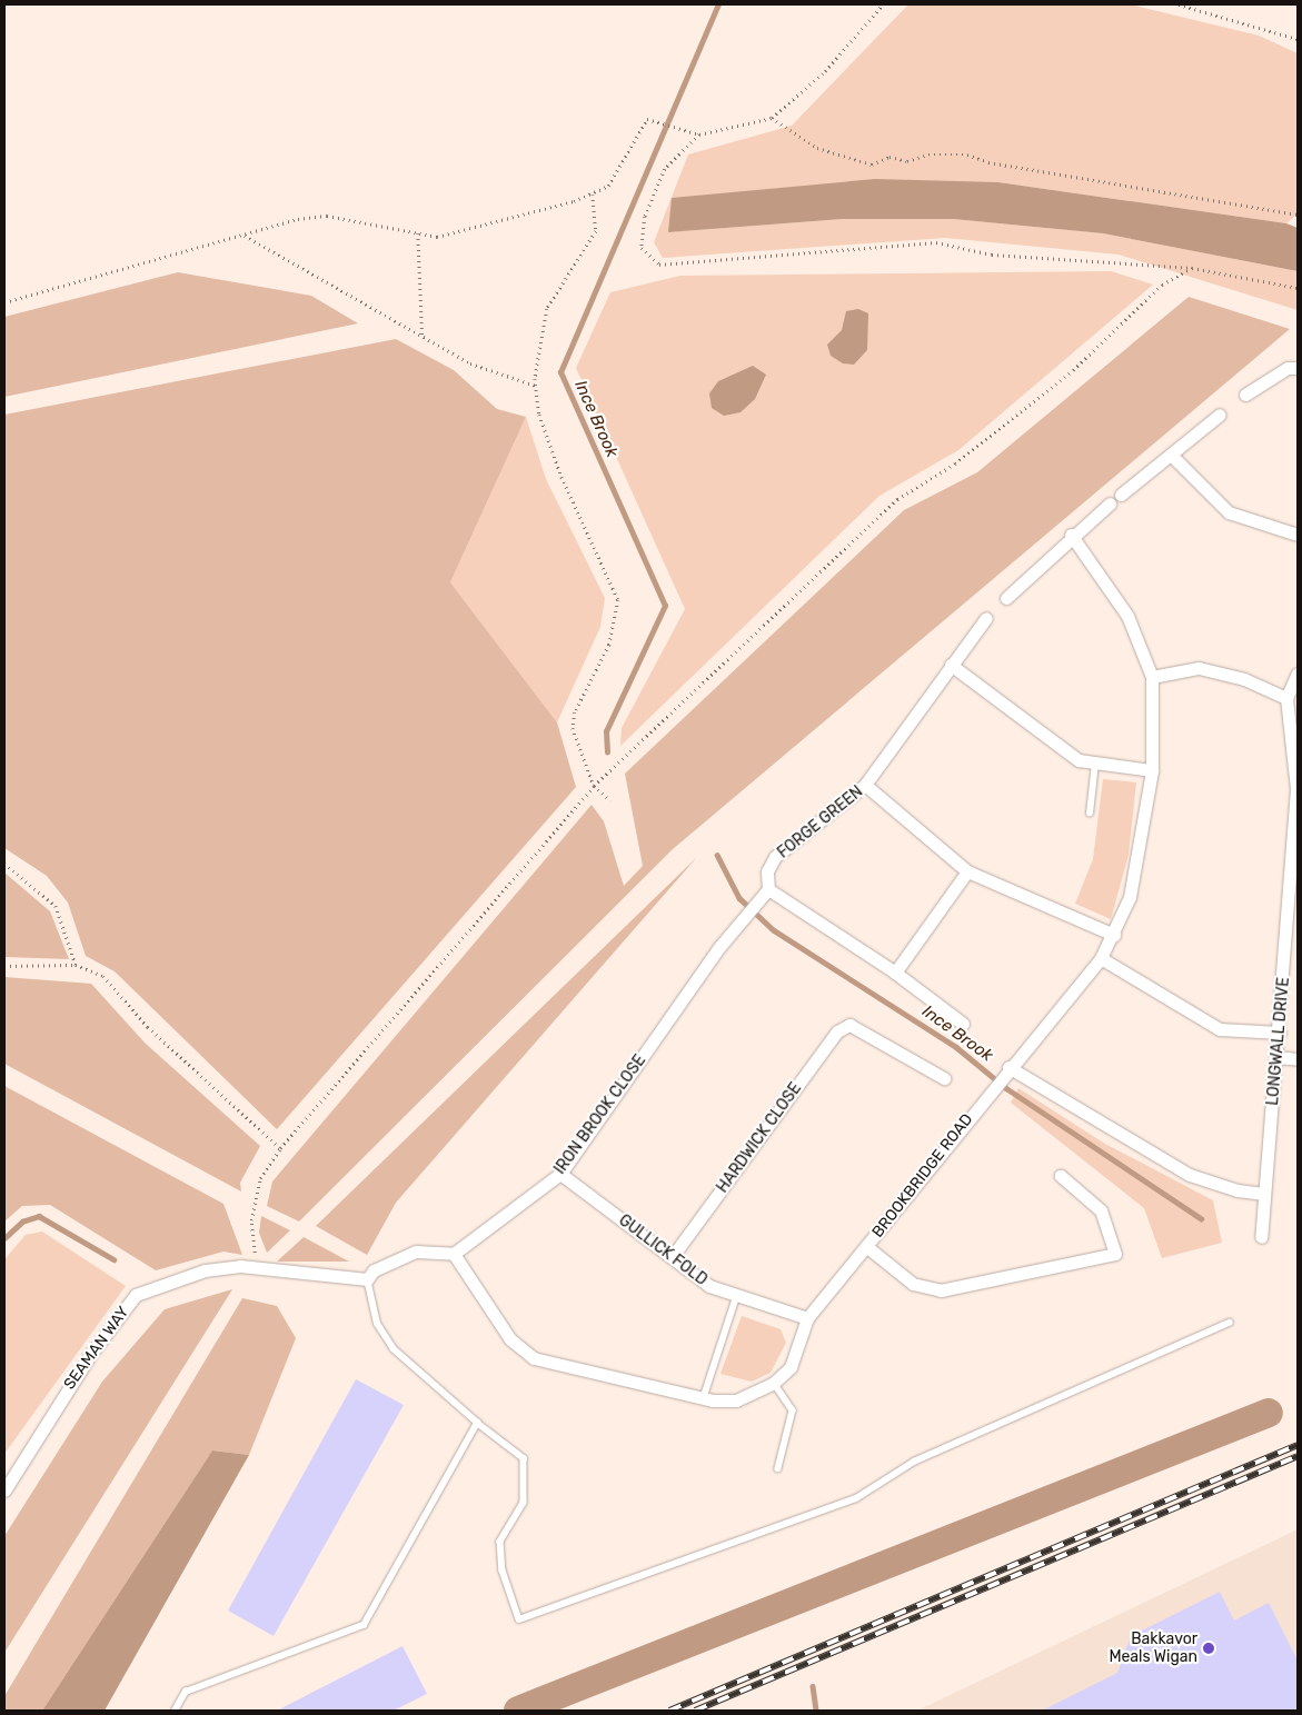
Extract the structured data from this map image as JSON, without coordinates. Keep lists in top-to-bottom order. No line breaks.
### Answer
{"streets":{"street":["FORGE GREEN","LONGWALL DRIVE","IRON BROOK CLOSE","HARDWICK CLOSE","BROOKBRIDGE ROAD","GULLICK FOLD","SEAMAN WAY"]},"crossings":[["FORGE GREEN","IRON BROOK CLOSE"],["FORGE GREEN","BROOKBRIDGE ROAD"],["IRON BROOK CLOSE","BROOKBRIDGE ROAD"],["IRON BROOK CLOSE","GULLICK FOLD"],["HARDWICK CLOSE","GULLICK FOLD"],["BROOKBRIDGE ROAD","GULLICK FOLD"]],"water":["Ince Brook"],"places":["Bakkavor Meals Wigan"]}
